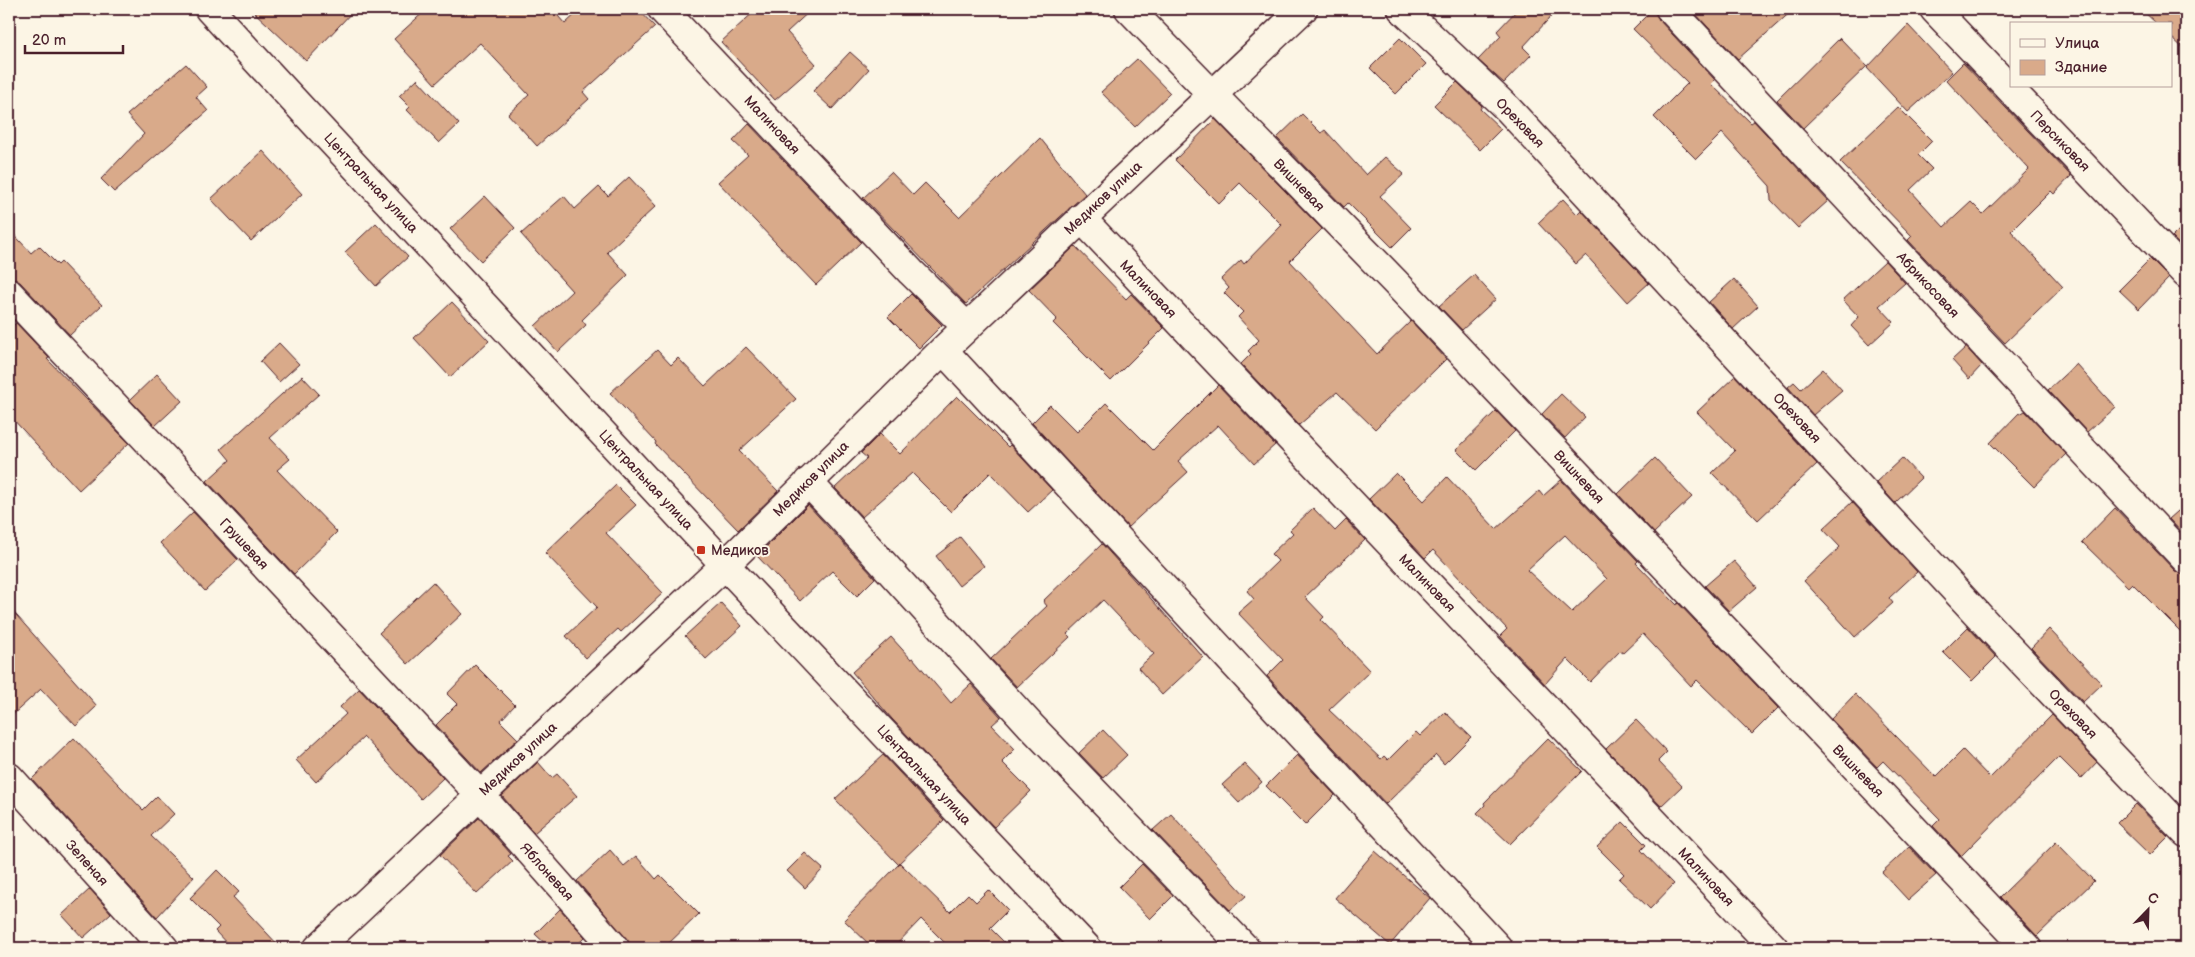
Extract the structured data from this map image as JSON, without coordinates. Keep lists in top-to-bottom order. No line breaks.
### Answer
{"streets":{"street":["Ореховая","Малиновая","Персиковая","Центральная улица","Вишневая","Медиков улица","Абрикосовая","Грушевая","Зеленая","Яблоневая"]},"crossings":[["Малиновая","Медиков улица"],["Центральная улица","Медиков улица"],["Вишневая","Медиков улица"],["Медиков улица","Грушевая"],["Медиков улица","Яблоневая"],["Грушевая","Яблоневая"]],"places":{"transit":["Медиков"]},"legend":["Улица","Здание"],"scale_bar":"20 m","north":"top right"}
